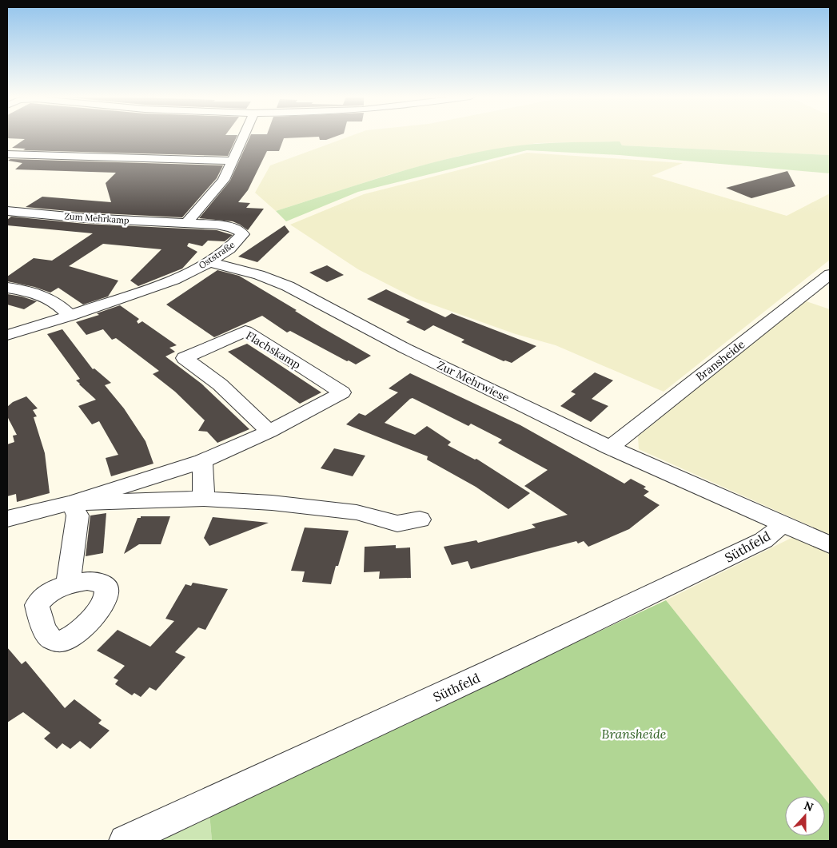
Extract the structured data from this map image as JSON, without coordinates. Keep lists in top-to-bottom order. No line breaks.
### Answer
{"streets":{"street":["Zum Mehrkamp","Oststraße","Flachskamp","Bransheide","Zur Mehrwiese","Süthfeld"]},"crossings":[["Zum Mehrkamp","Oststraße"],["Oststraße","Zur Mehrwiese"],["Bransheide","Zur Mehrwiese"],["Zur Mehrwiese","Süthfeld"]],"parks":["Bransheide"],"north":"top"}
